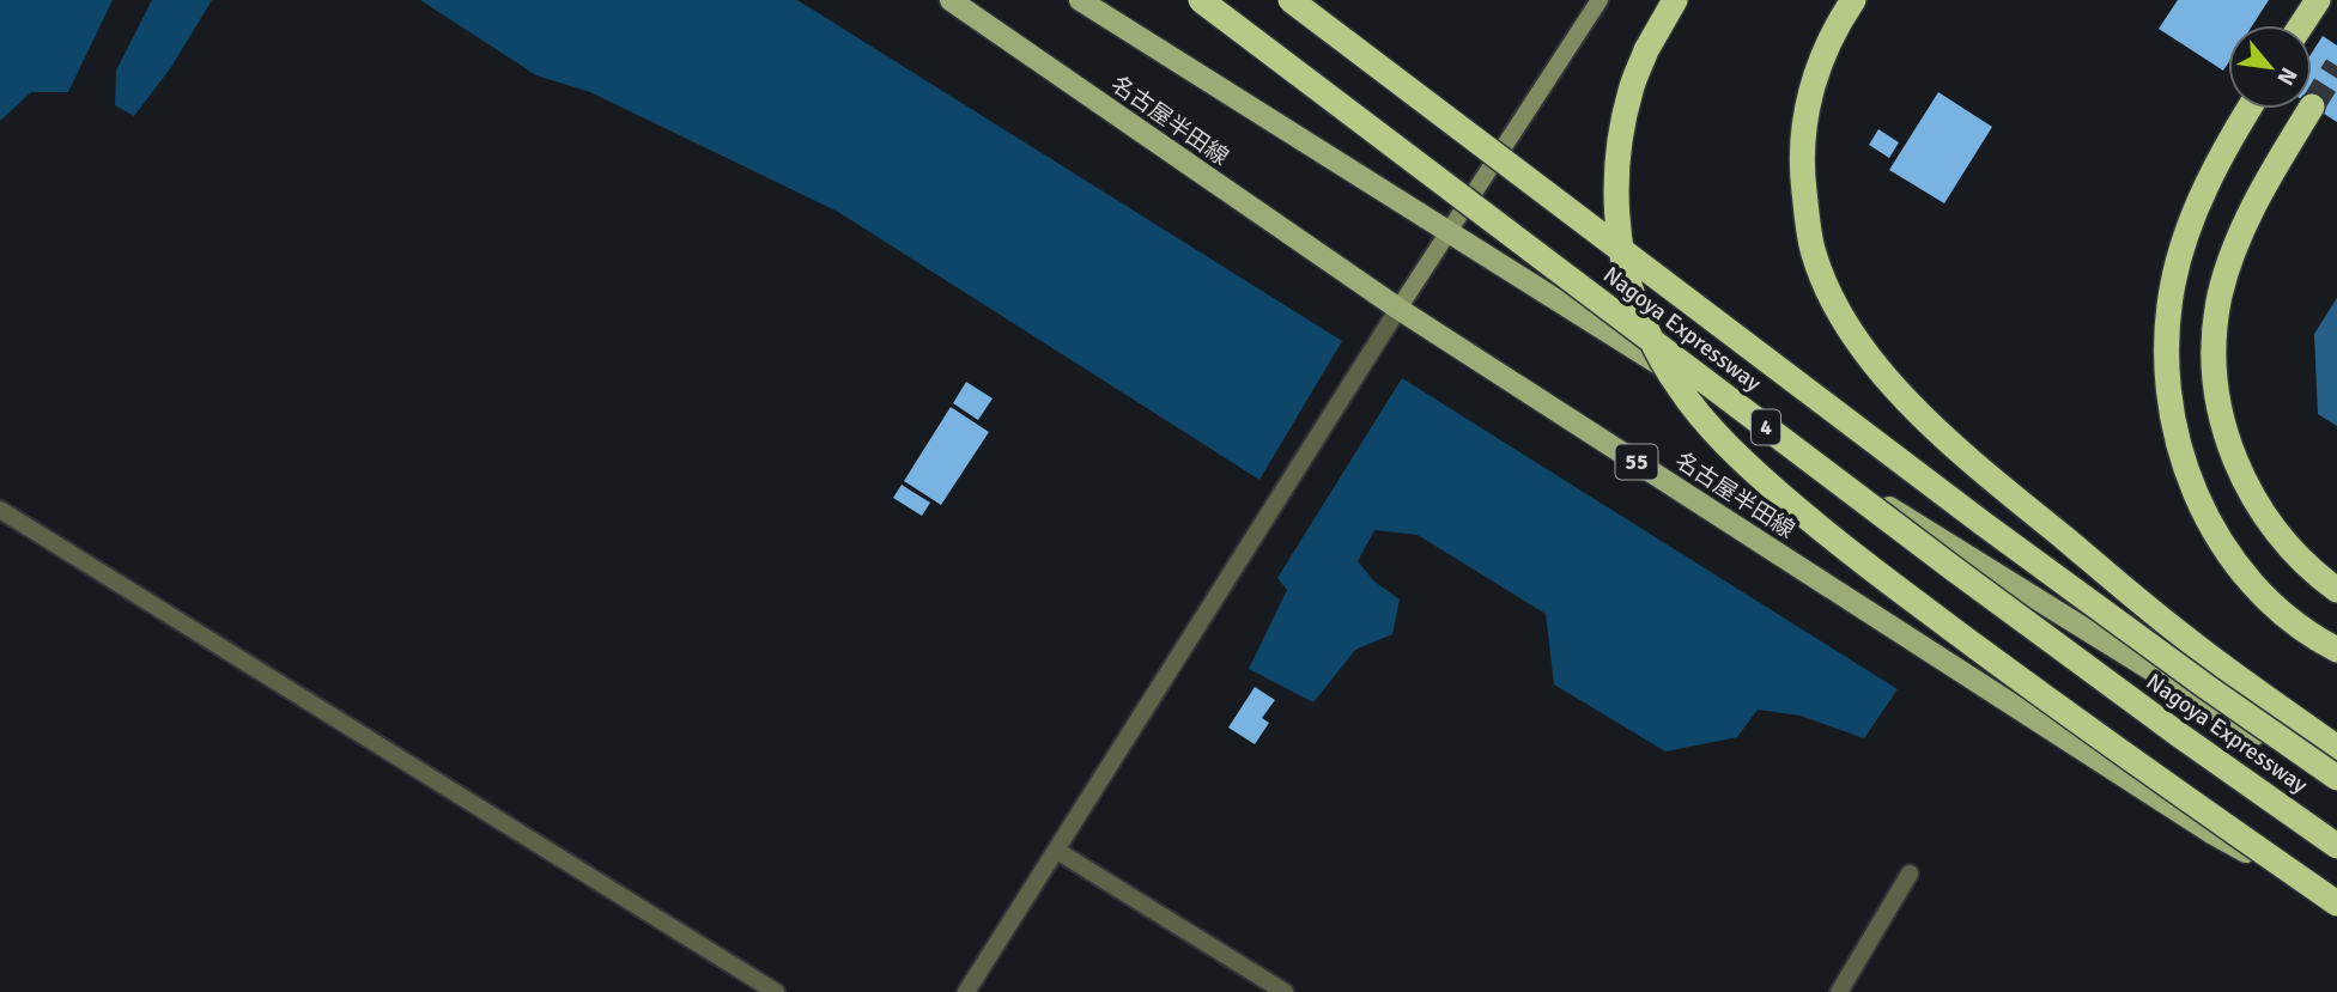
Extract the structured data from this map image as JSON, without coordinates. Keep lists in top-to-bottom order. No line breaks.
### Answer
{"streets":{"highway":["Nagoya Expressway","4"],"main road":["名古屋半田線","55"]},"north":"bottom right"}
